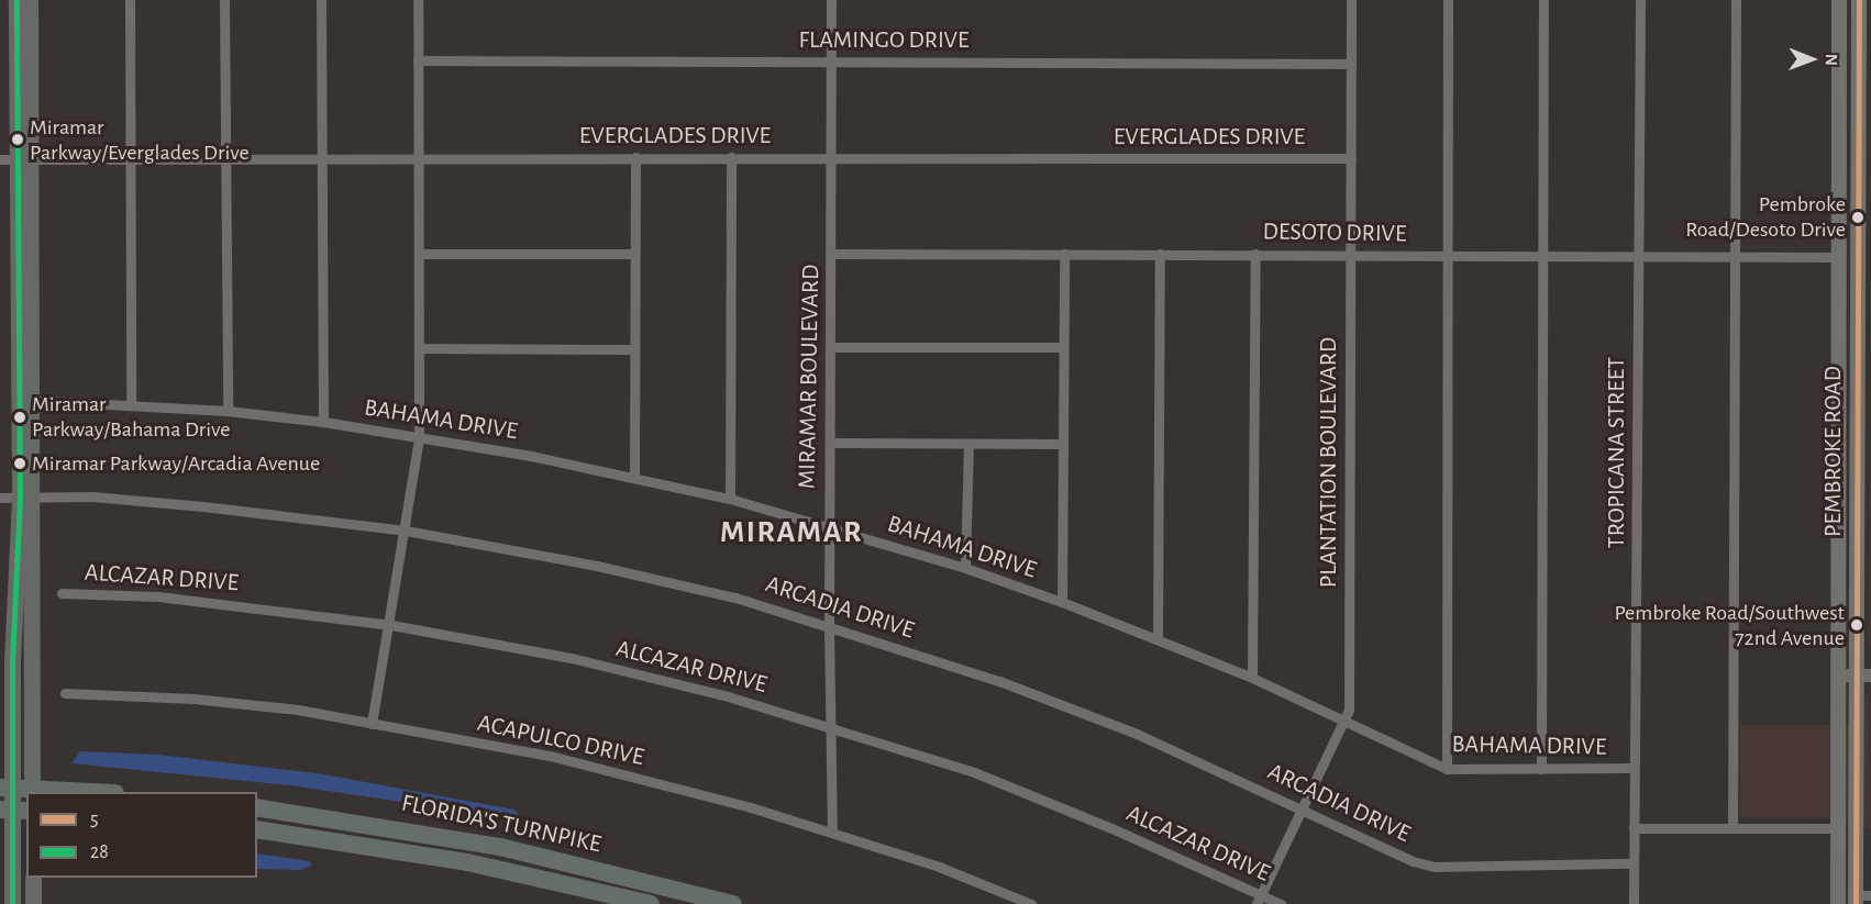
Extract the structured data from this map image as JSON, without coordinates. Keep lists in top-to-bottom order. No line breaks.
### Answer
{"streets":{"highway":["FLORIDA'S TURNPIKE"],"main road":["PEMBROKE ROAD"],"street":["FLAMINGO DRIVE","EVERGLADES DRIVE","DESOTO DRIVE","MIRAMAR BOULEVARD","BAHAMA DRIVE","TROPICANA STREET","PLANTATION BOULEVARD","ALCAZAR DRIVE","ARCADIA DRIVE","ACAPULCO DRIVE"]},"crossings":[["FLAMINGO DRIVE","MIRAMAR BOULEVARD"],["FLAMINGO DRIVE","PLANTATION BOULEVARD"],["EVERGLADES DRIVE","MIRAMAR BOULEVARD"],["EVERGLADES DRIVE","PLANTATION BOULEVARD"],["DESOTO DRIVE","MIRAMAR BOULEVARD"],["DESOTO DRIVE","PEMBROKE ROAD"],["DESOTO DRIVE","TROPICANA STREET"],["DESOTO DRIVE","PLANTATION BOULEVARD"],["MIRAMAR BOULEVARD","BAHAMA DRIVE"],["MIRAMAR BOULEVARD","ALCAZAR DRIVE"],["MIRAMAR BOULEVARD","ARCADIA DRIVE"],["MIRAMAR BOULEVARD","ACAPULCO DRIVE"],["BAHAMA DRIVE","TROPICANA STREET"],["BAHAMA DRIVE","PLANTATION BOULEVARD"],["TROPICANA STREET","ARCADIA DRIVE"],["PLANTATION BOULEVARD","ALCAZAR DRIVE"],["PLANTATION BOULEVARD","ARCADIA DRIVE"]],"districts":["MIRAMAR"],"places":["Miramar Parkway/Everglades Drive","Pembroke Road/Desoto Drive","Miramar Parkway/Bahama Drive","Miramar Parkway/Arcadia Avenue","Pembroke Road/Southwest 72nd Avenue"],"lines":["transit line 5","transit line 28"],"legend":["5","28"],"north":"right"}
